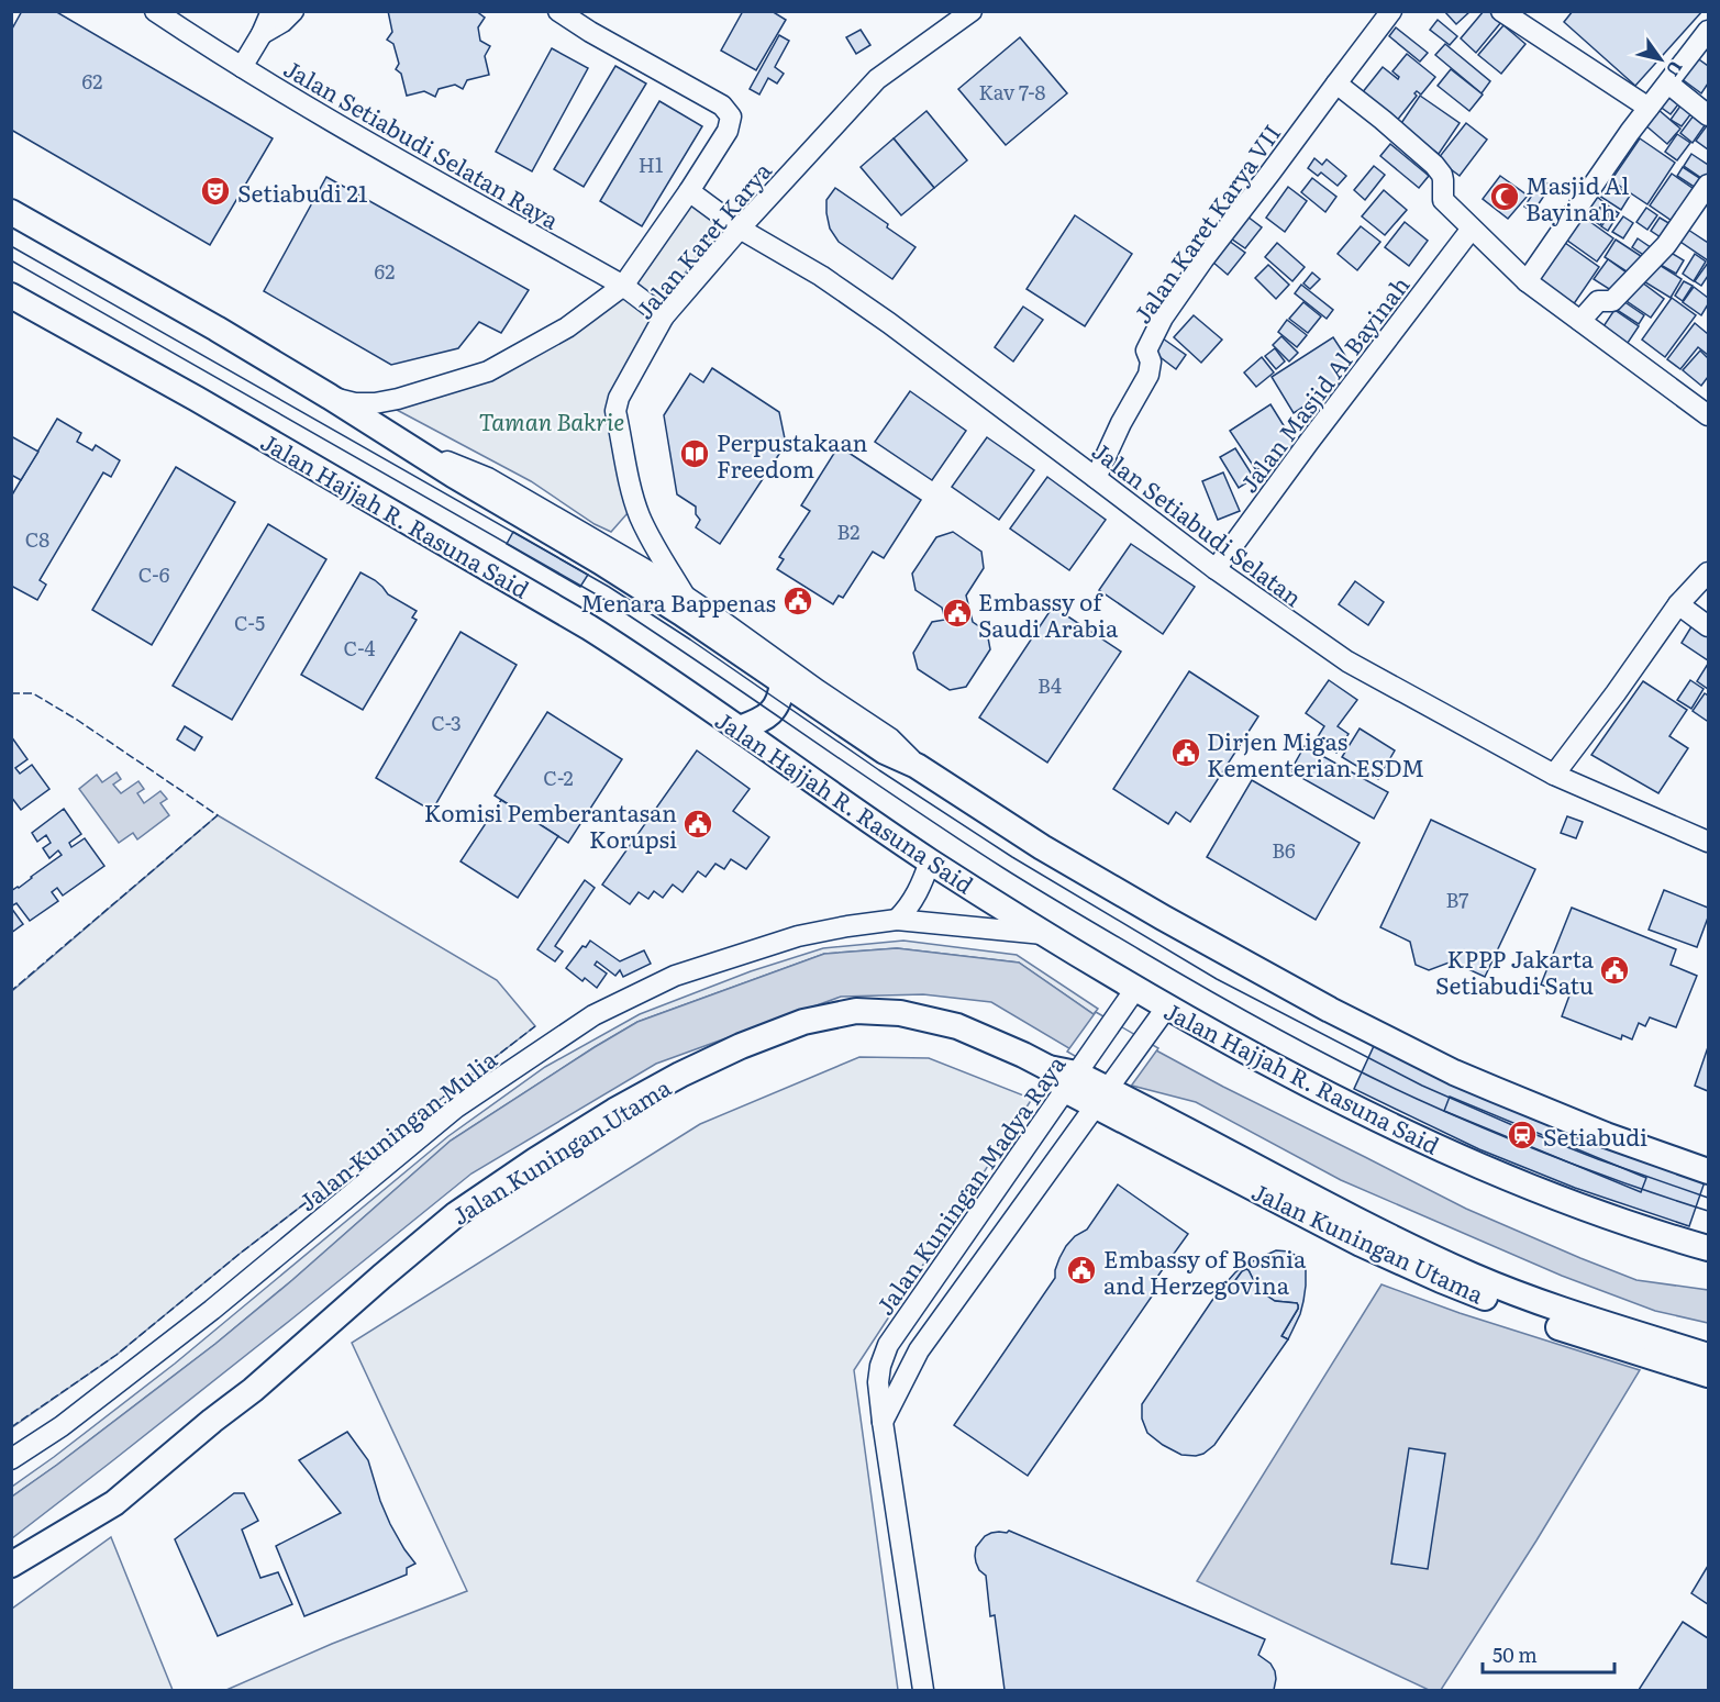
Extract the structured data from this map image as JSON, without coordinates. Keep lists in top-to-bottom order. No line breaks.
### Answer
{"streets":{"main road":["Jalan Hajjah R. Rasuna Said","Jalan Kuningan Utama"],"street":["Jalan Setiabudi Selatan Raya","Jalan Karet Karya VII","Jalan Karet Karya","Jalan Masjid Al Bayinah","Jalan Setiabudi Selatan","Jalan Kuningan Mulia","Jalan Kuningan Madya Raya"]},"crossings":[["Jalan Setiabudi Selatan Raya","Jalan Karet Karya"],["Jalan Karet Karya VII","Jalan Setiabudi Selatan"],["Jalan Karet Karya","Jalan Setiabudi Selatan"],["Jalan Masjid Al Bayinah","Jalan Setiabudi Selatan"],["Jalan Hajjah R. Rasuna Said","Jalan Kuningan Mulia"],["Jalan Hajjah R. Rasuna Said","Jalan Kuningan Madya Raya"],["Jalan Kuningan Utama","Jalan Kuningan Madya Raya"]],"parks":["Taman Bakrie"],"places":{"theatre":["Setiabudi 21"],"mosque":["Masjid Al Bayinah"],"library":["Perpustakaan Freedom"],"public building":["Menara Bappenas","Embassy of Saudi Arabia","Dirjen Migas Kementerian ESDM","Komisi Pemberantasan Korupsi","KPPP Jakarta Setiabudi Satu","Embassy of Bosnia and Herzegovina"],"station":["Setiabudi"]},"house_numbers":["62","Kav 7-8","H1","62","B2","C8","C-6","C-5","C-4","B4","C-3","C-2","B6","B7"],"scale_bar":"50 m","north":"bottom right"}
